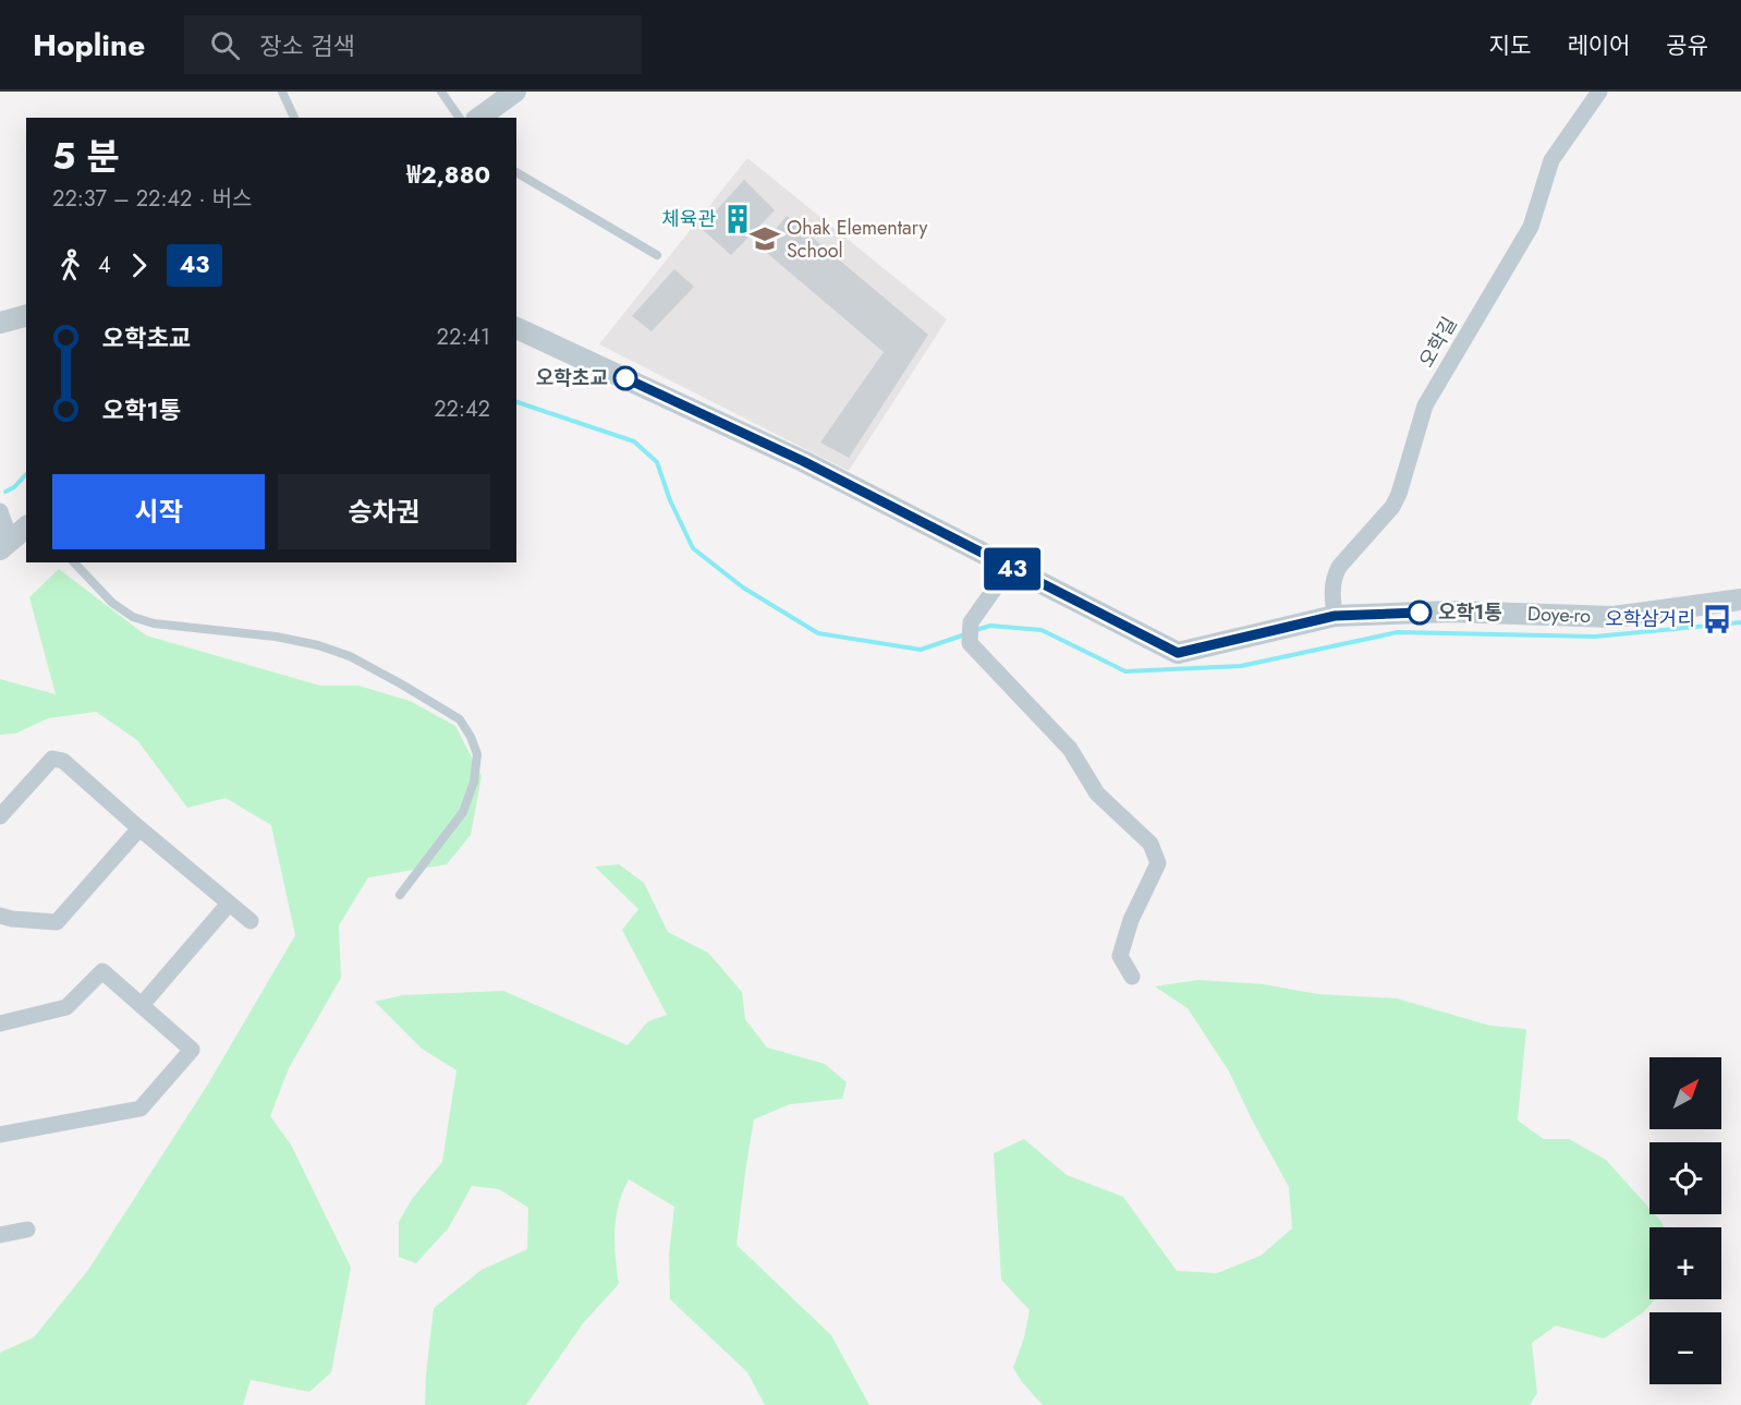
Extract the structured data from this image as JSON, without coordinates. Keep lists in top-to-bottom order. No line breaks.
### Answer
{"streets":{"street":["오학길","Doye-ro"]},"crossings":[["오학길","Doye-ro"]],"places":{"building":["체육관"],"school or university":["Ohak Elementary School"],"other":["오학초교","오학1통"],"bus stop":["오학삼거리"]},"lines":["bus line 43"],"north":"top right","page":{"header":"Hopline","search":"장소 검색","nav":["지도","레이어","공유"],"on_map":"43","heading":["5 분","22:37 – 22:42 · 버스","₩2,880"],"legs":["4","43"],"list":[{"name":"오학초교","value":"22:41"},{"name":"오학1통","value":"22:42"}],"buttons":["시작","승차권"],"map_buttons":["+","−"]}}
